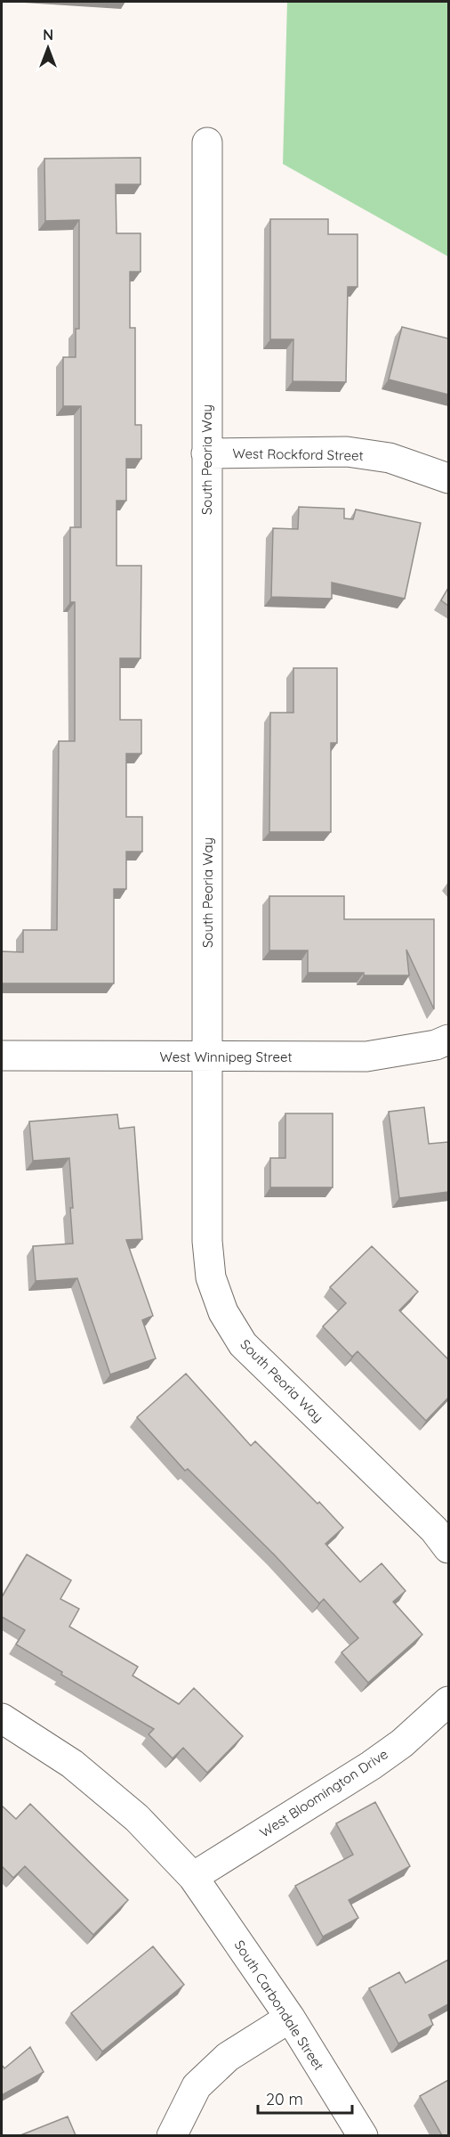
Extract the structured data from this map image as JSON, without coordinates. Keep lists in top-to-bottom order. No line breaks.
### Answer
{"streets":{"street":["West Rockford Street","South Peoria Way","West Winnipeg Street","West Bloomington Drive","South Carbondale Street"]},"crossings":[["West Rockford Street","South Peoria Way"],["South Peoria Way","West Winnipeg Street"],["West Bloomington Drive","South Carbondale Street"]],"scale_bar":"20 m","north":"top"}
